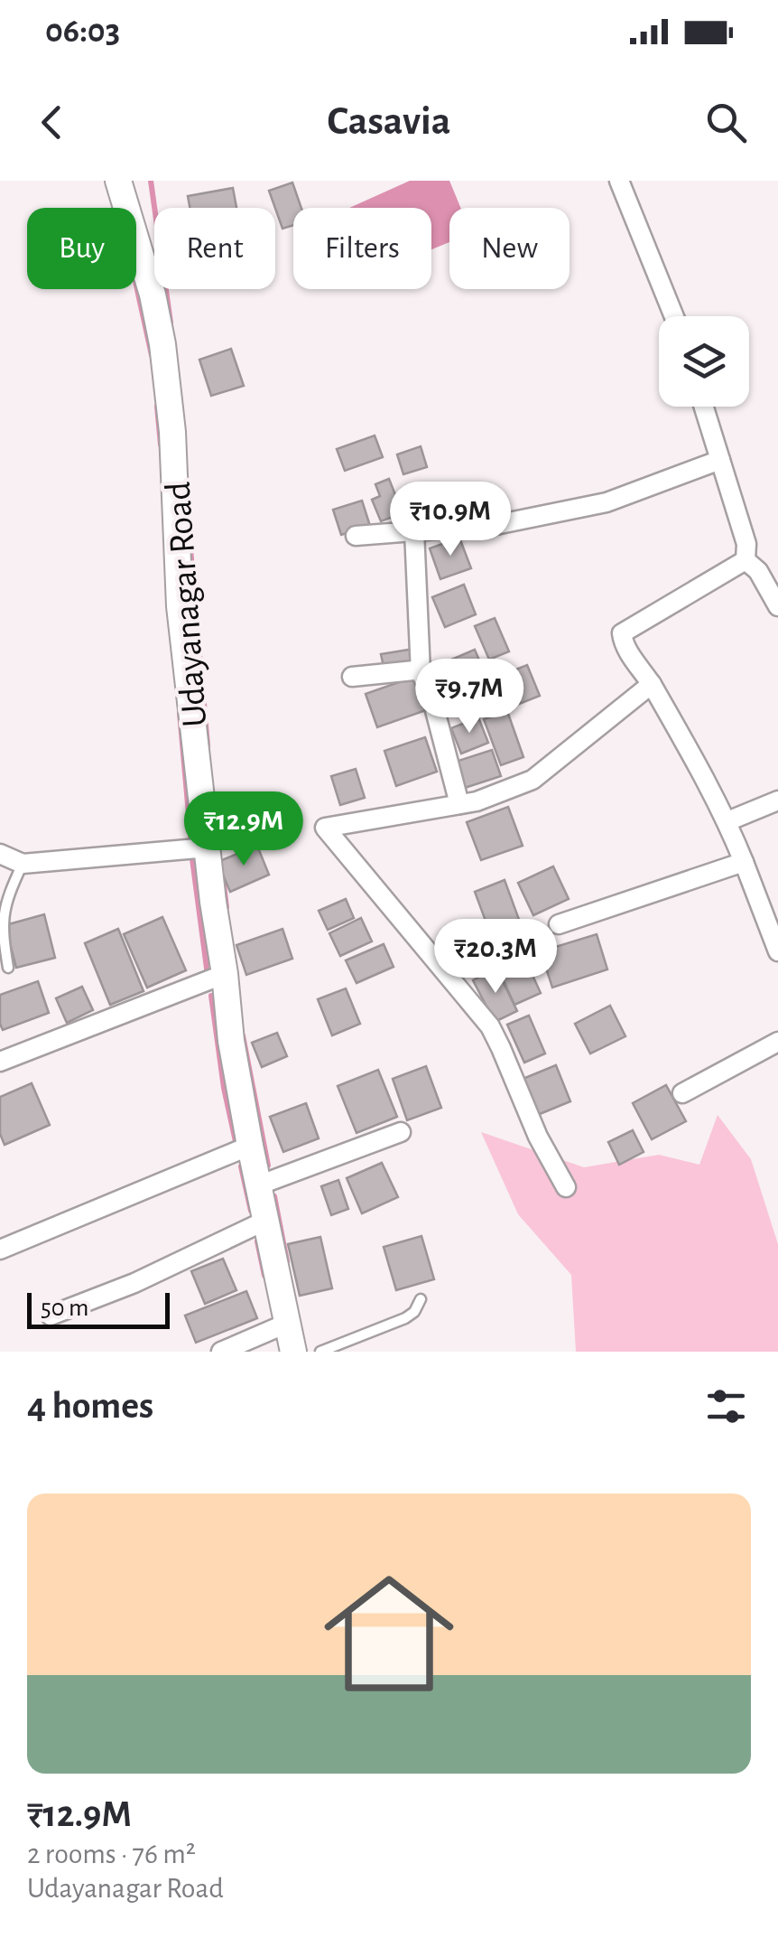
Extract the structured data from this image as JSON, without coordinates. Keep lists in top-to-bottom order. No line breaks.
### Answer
{"streets":{"street":["Udayanagar Road"]},"scale_bar":"50 m","page":{"status":"06:03","header":"Casavia","chip":["Buy","Rent","Filters","New"],"price":["₹10.9M","₹9.7M","₹12.9M","₹20.3M"],"scale":"50 m","heading":"4 homes","list":[{"name":"₹12.9M","note":"2 rooms · 76 m² · Udayanagar Road"}]}}
